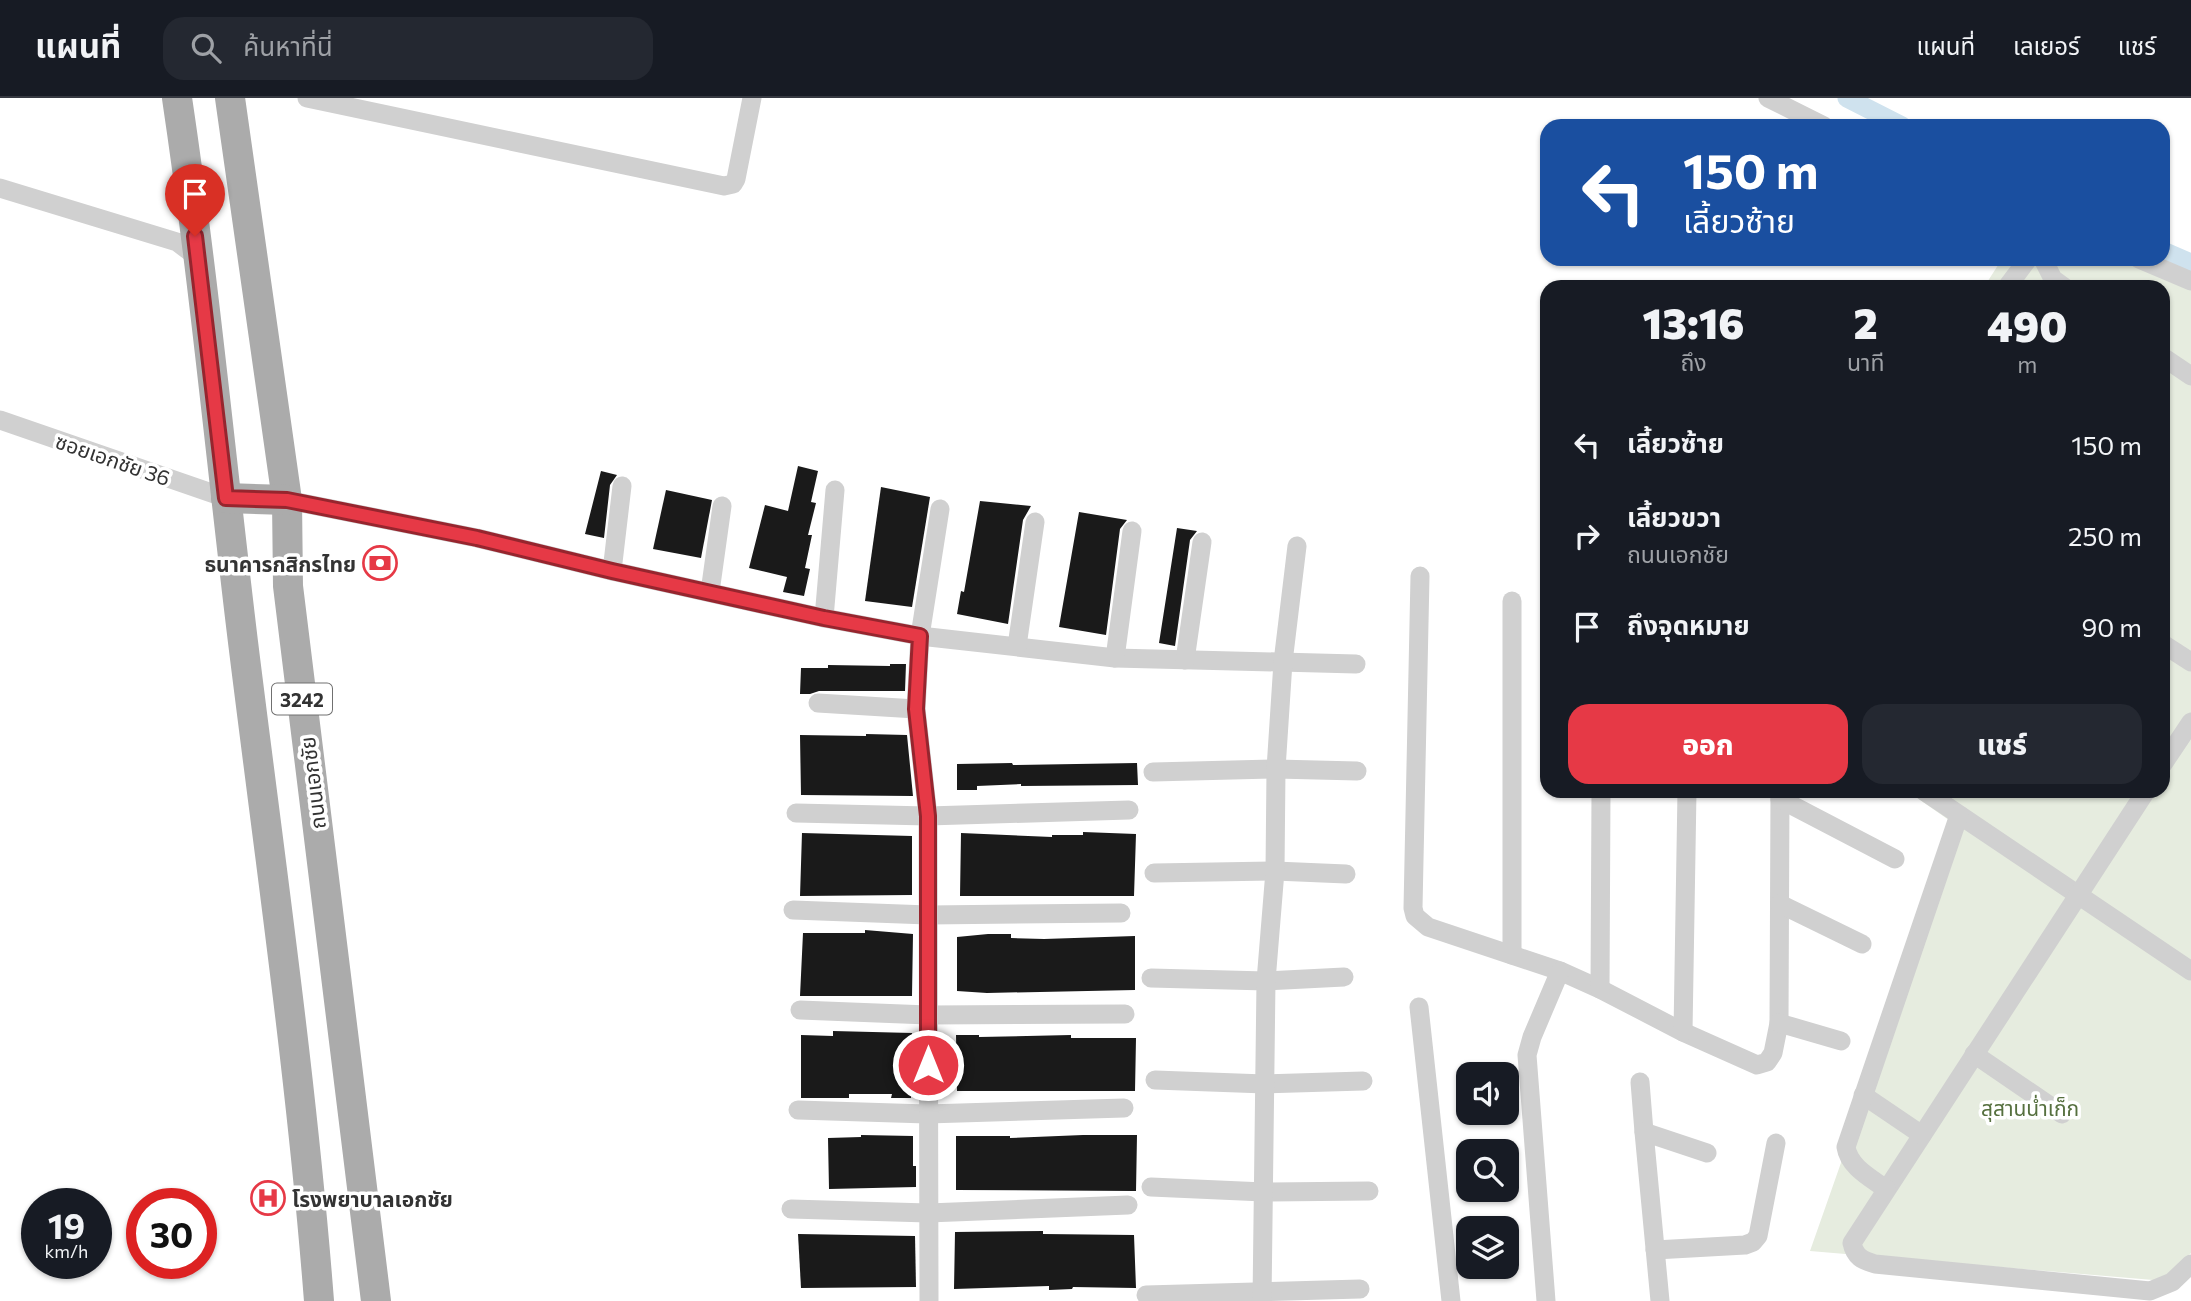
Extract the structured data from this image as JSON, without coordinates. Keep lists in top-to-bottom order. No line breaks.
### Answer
{"streets":{"main road":["3242","ถนนเอกชัย"],"street":["ซอยเอกชัย 36"]},"crossings":[["ซอยเอกชัย 36","3242"]],"parks":["สุสานน่ำเก็ก"],"places":{"bank":["ธนาคารกสิกรไทย"],"hospital":["โรงพยาบาลเอกชัย"]},"page":{"header":"แผนที่","search":"ค้นหาที่นี่","nav":["แผนที่","เลเยอร์","แชร์"],"turn":["150 m","เลี้ยวซ้าย"],"eta":["13:16","ถึง","2","นาที","490","m"],"list":[{"name":"เลี้ยวซ้าย","value":"150 m"},{"name":"เลี้ยวขวา","note":"ถนนเอกชัย","value":"250 m"},{"name":"ถึงจุดหมาย","value":"90 m"}],"buttons":["ออก","แชร์"],"speed":"19 km/h","limit":"30"}}
